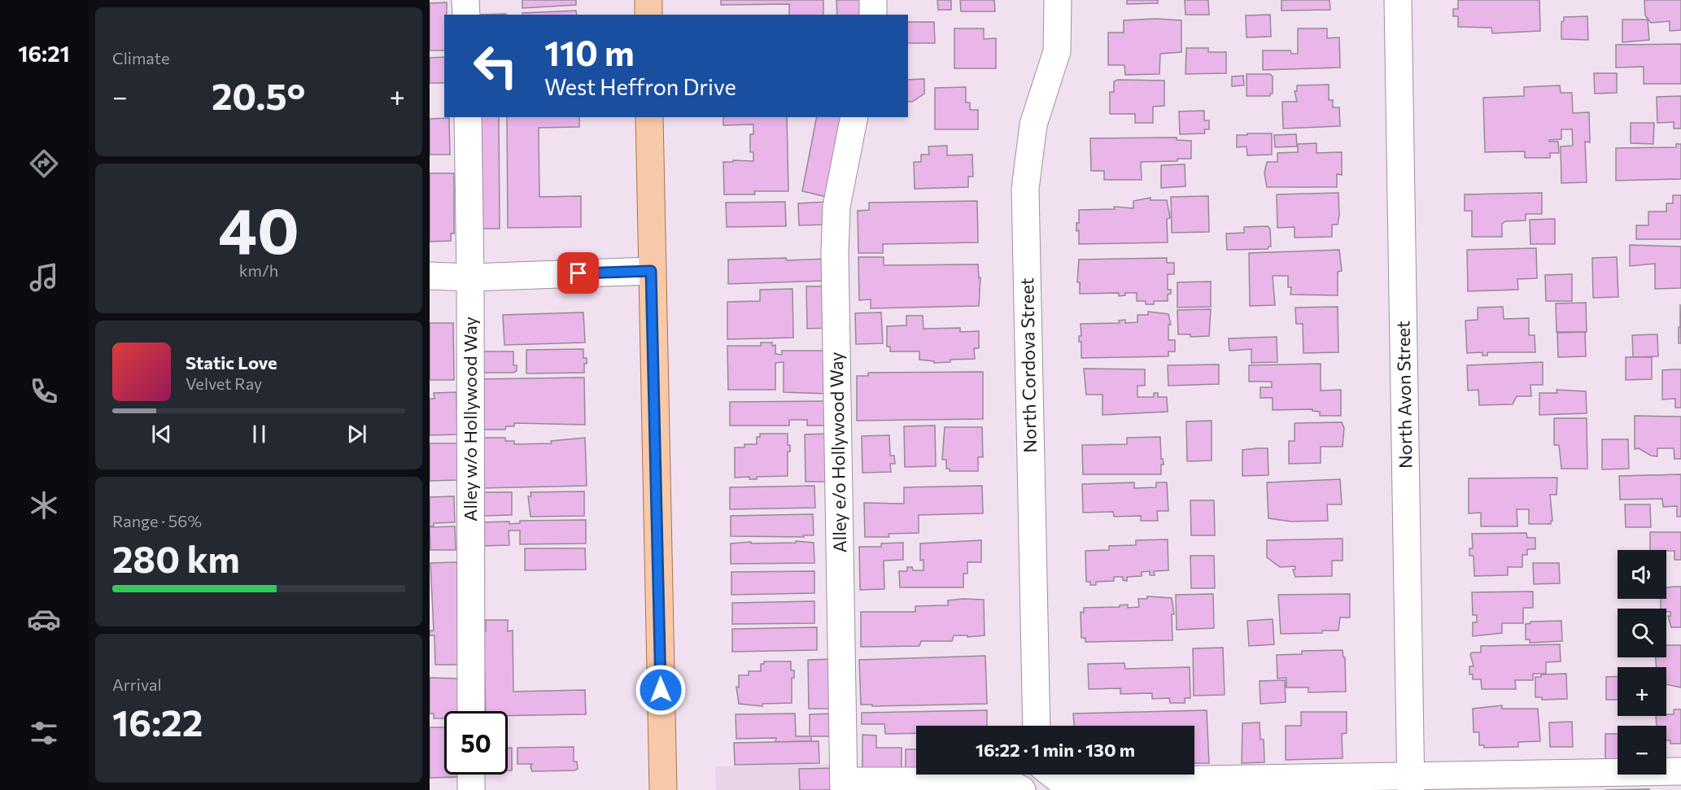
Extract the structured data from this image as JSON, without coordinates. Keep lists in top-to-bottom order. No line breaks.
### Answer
{"streets":{"street":["North Cordova Street","North Avon Street","Alley w/o Hollywood Way","Alley e/o Hollywood Way"]},"page":{"tabs":"16:21","tile":["Climate",["40","km/h"],["Range · 56%","280 km"],["Arrival","16:22"]],"turn":["110 m","West Heffron Drive"],"heat":["−","20.5°","+"],"song":["Static Love","Velvet Ray"],"map_buttons":["+","−"],"limit":"50","trip":"16:22 · 1 min · 130 m"}}
